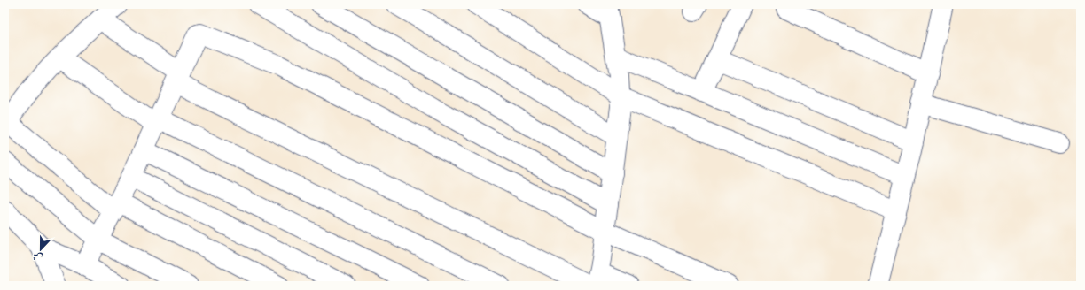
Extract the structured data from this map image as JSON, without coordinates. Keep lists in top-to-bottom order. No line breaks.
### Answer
{"north":"bottom"}
